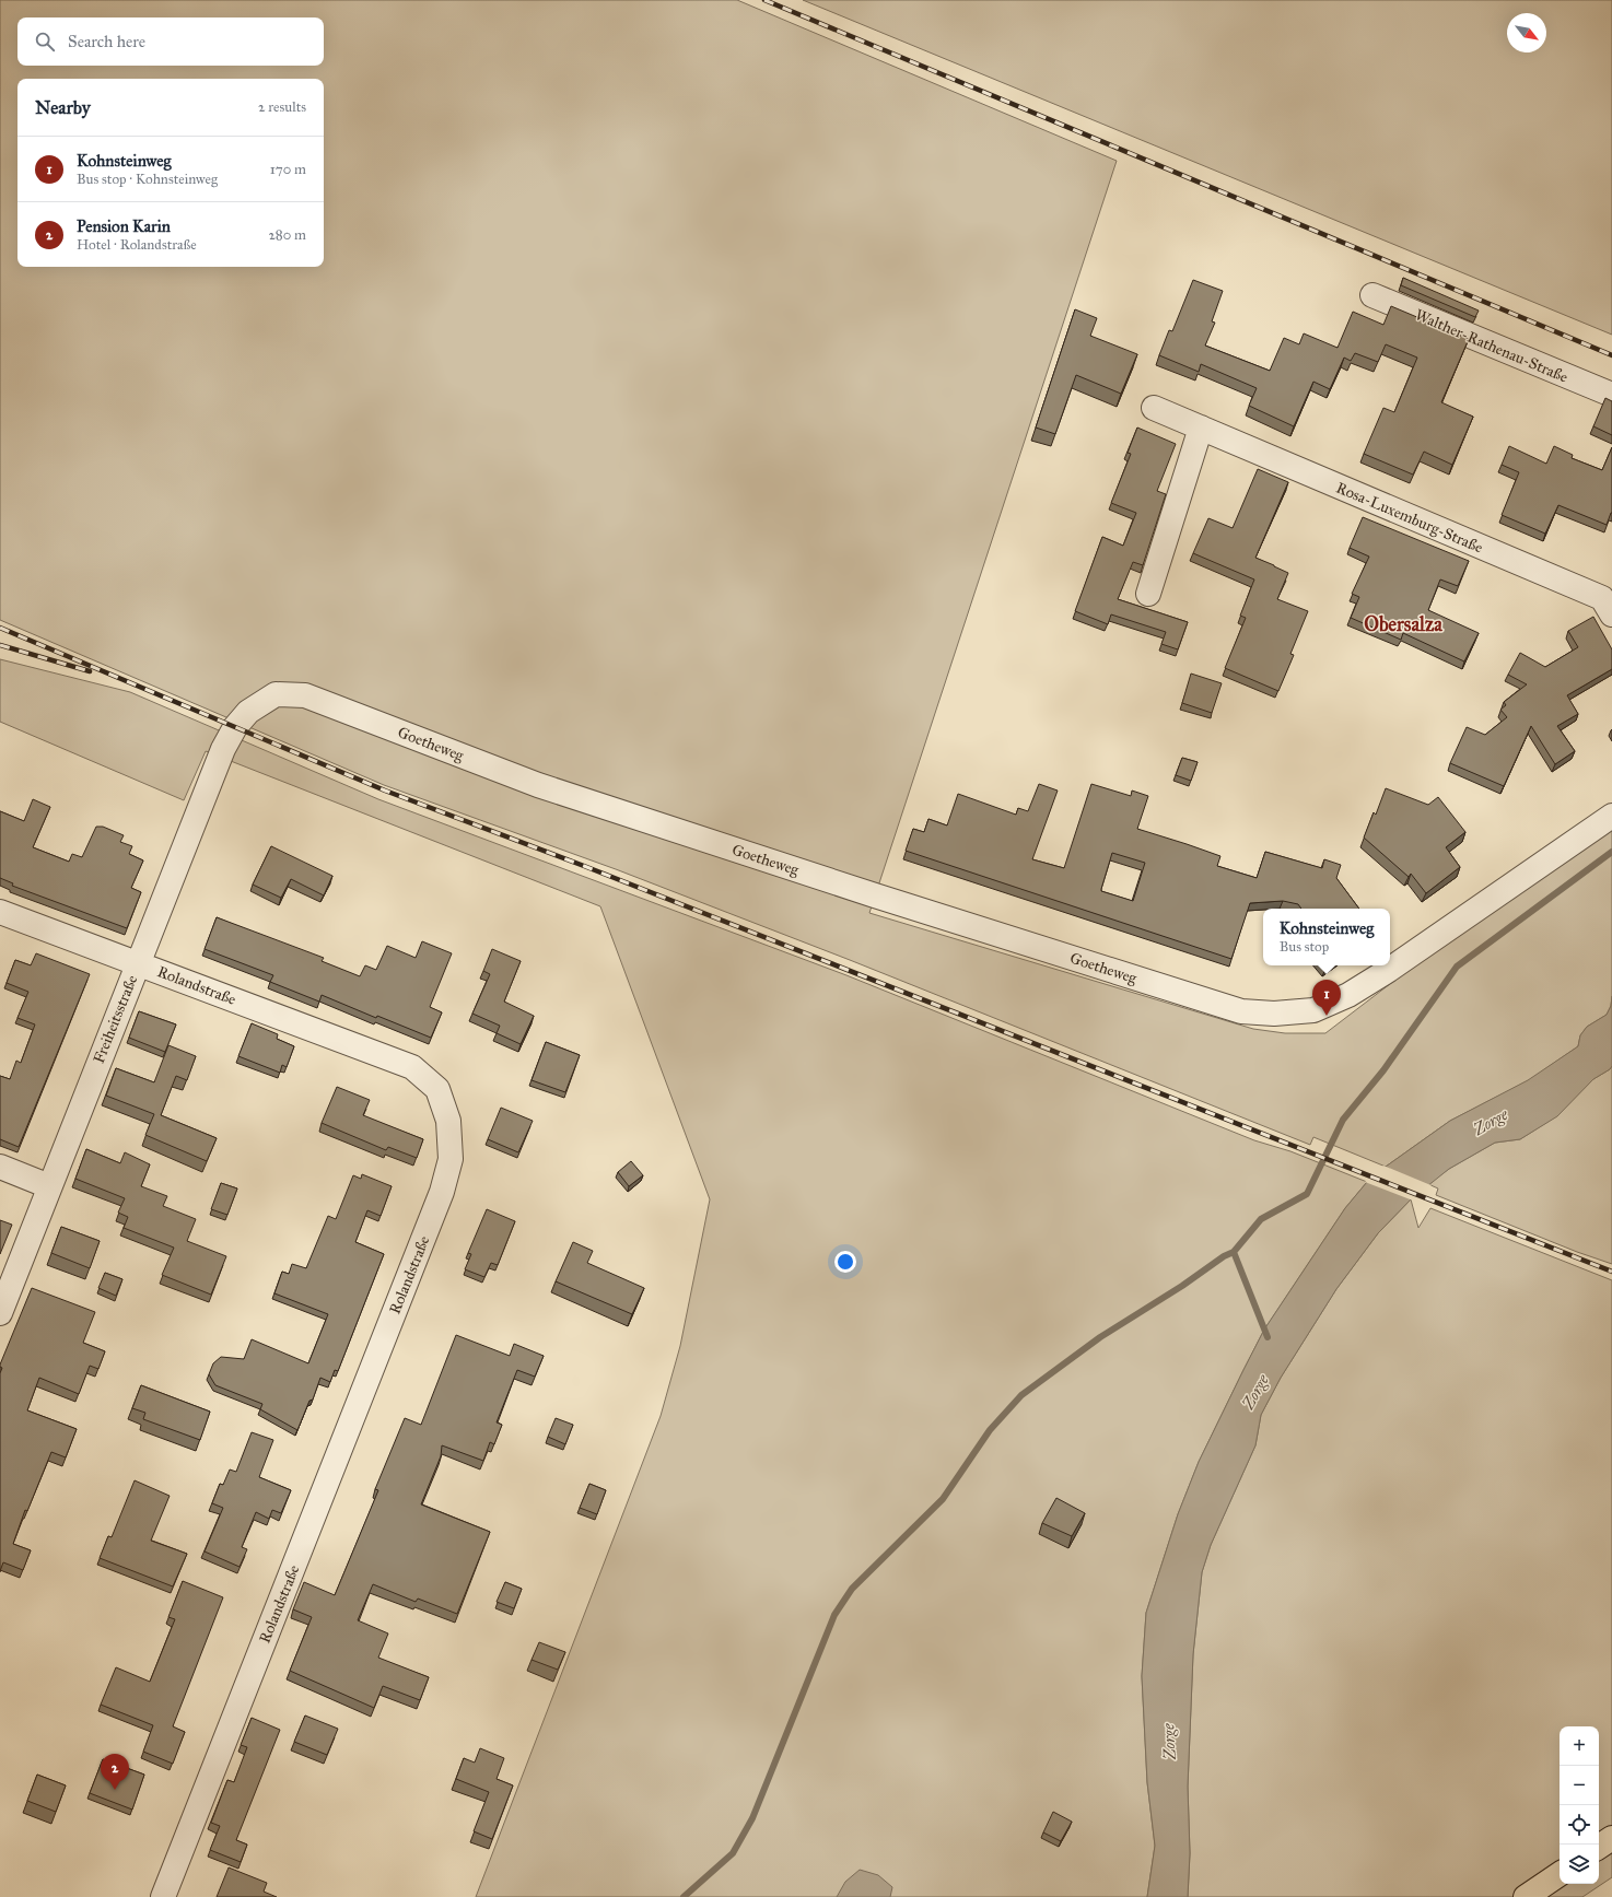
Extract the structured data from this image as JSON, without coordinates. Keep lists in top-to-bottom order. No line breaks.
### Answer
{"streets":{"street":["Walther-Rathenau-Straße","Rosa-Luxemburg-Straße","Goetheweg","Rolandstraße","Freiheitsstraße"]},"crossings":[["Goetheweg","Freiheitsstraße"],["Rolandstraße","Freiheitsstraße"]],"districts":["Obersalza"],"water":["Zorge"],"north":"bottom right","page":{"search":"Search here","heading":["Nearby","2 results"],"list":[{"mark":"1","name":"Kohnsteinweg","note":"Bus stop · Kohnsteinweg","value":"170 m"},{"mark":"2","name":"Pension Karin","note":"Hotel · Rolandstraße","value":"280 m"}],"popup":["Kohnsteinweg","Bus stop"],"pins":["1","2"],"map_buttons":["+","−"]}}
